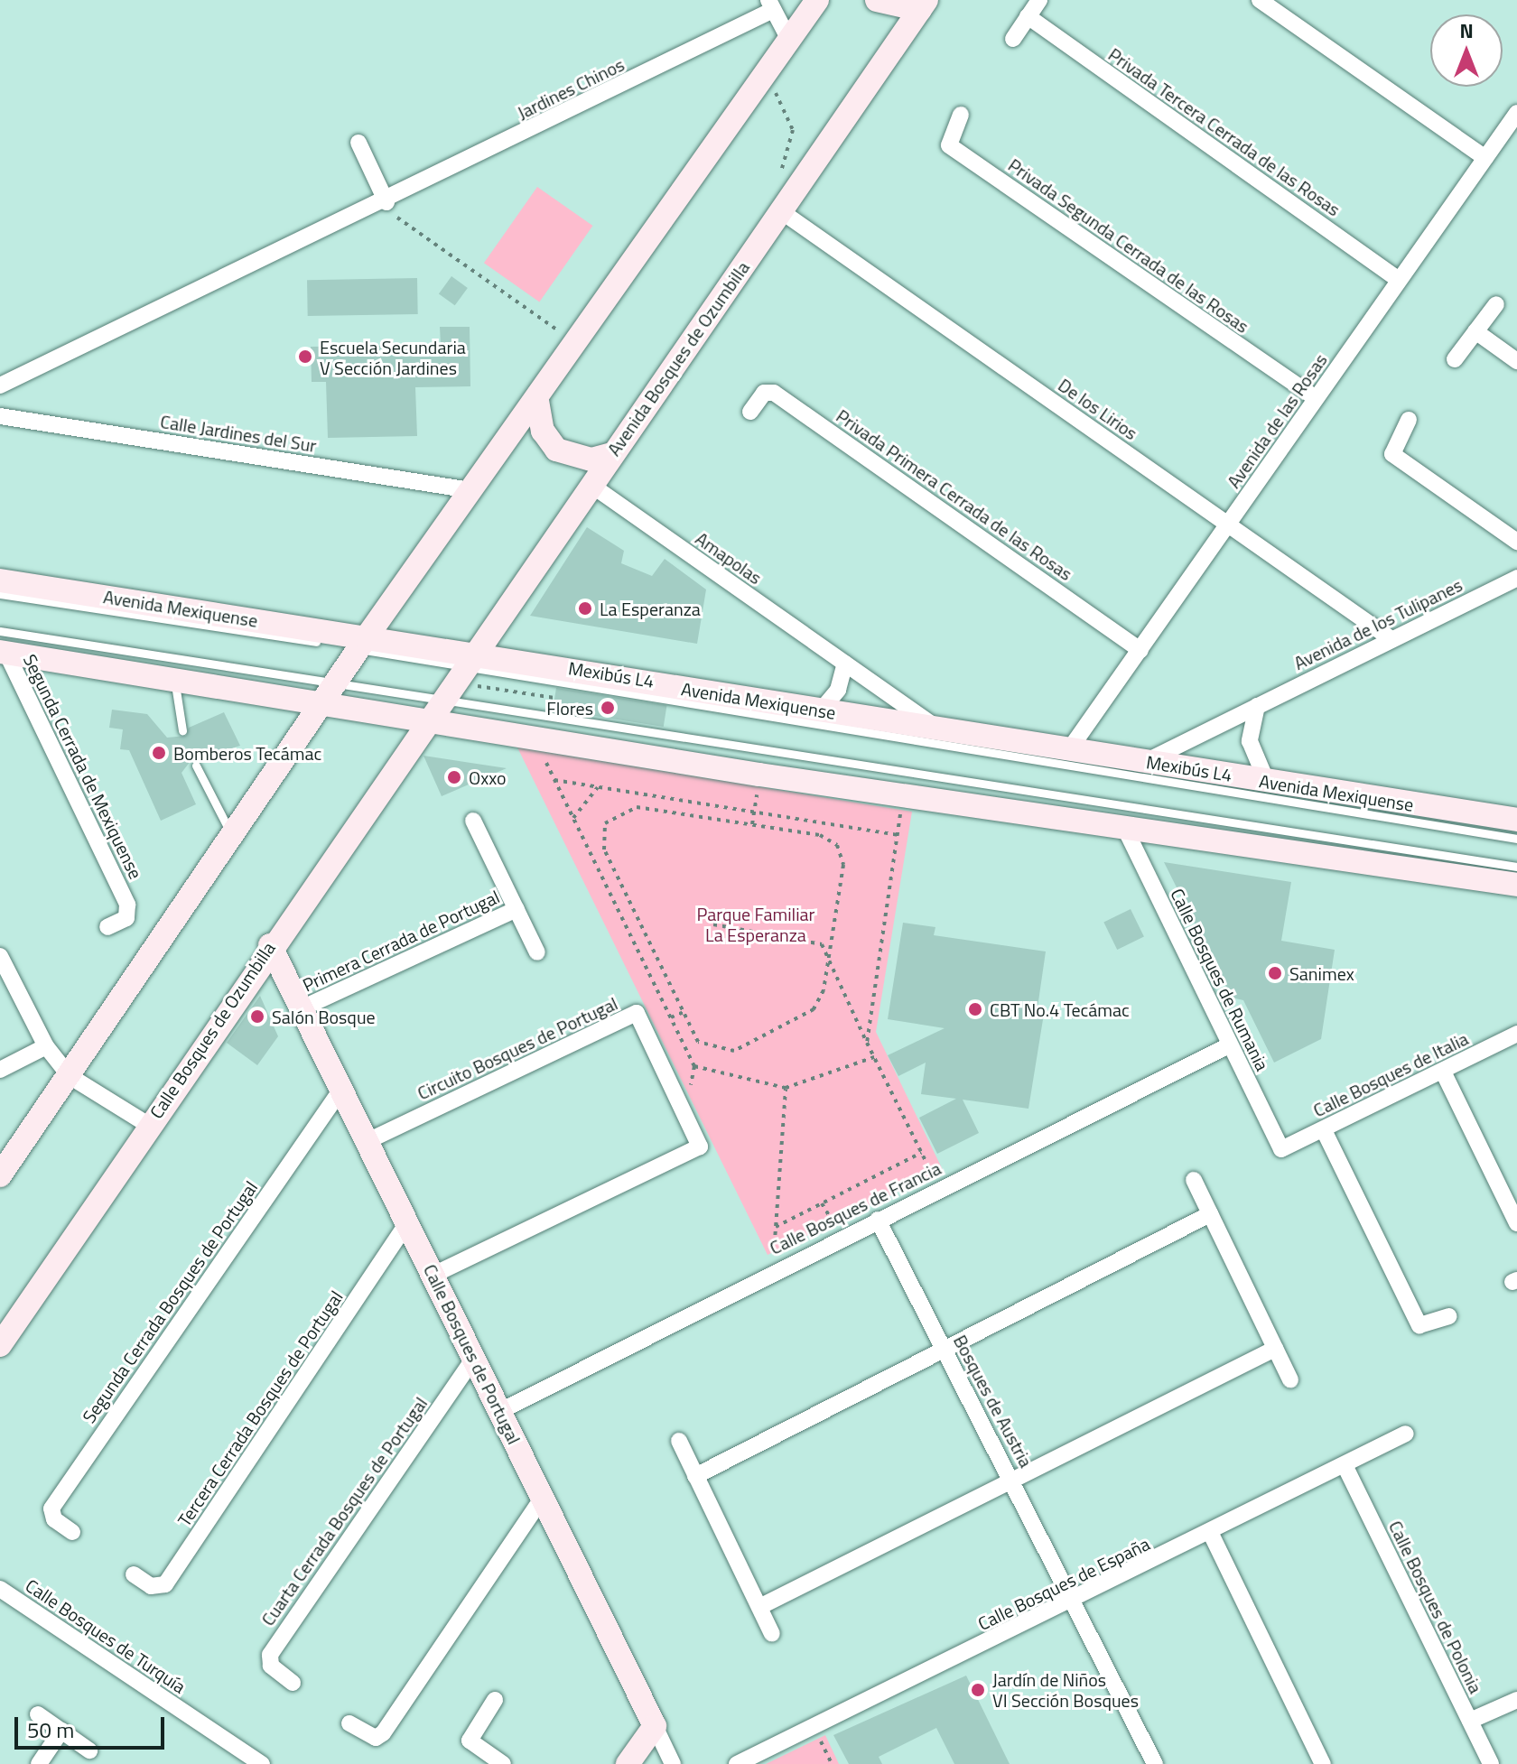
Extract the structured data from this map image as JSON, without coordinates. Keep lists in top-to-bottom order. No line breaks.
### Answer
{"streets":{"main road":["Avenida Bosques de Ozumbilla","Avenida Mexiquense","Calle Bosques de Ozumbilla","Calle Bosques de Portugal"],"street":["Jardines Chinos","Privada Tercera Cerrada de las Rosas","Privada Segunda Cerrada de las Rosas","De los Lirios","Avenida de las Rosas","Calle Jardines del Sur","Privada Primera Cerrada de las Rosas","Amapolas","Avenida de los Tulipanes","Segunda Cerrada de Mexiquense","Primera Cerrada de Portugal","Calle Bosques de Rumania","Circuito Bosques de Portugal","Calle Bosques de Italia","Calle Bosques de Francia","Segunda Cerrada Bosques de Portugal","Bosques de Austria","Tercera Cerrada Bosques de Portugal","Cuarta Cerrada Bosques de Portugal","Calle Bosques de España","Calle Bosques de Polonia","Calle Bosques de Turquía"],"lane":["Mexibús L4"]},"crossings":[["Privada Tercera Cerrada de las Rosas","Avenida de las Rosas"],["Privada Segunda Cerrada de las Rosas","Avenida de las Rosas"],["Avenida Bosques de Ozumbilla","De los Lirios"],["Avenida Bosques de Ozumbilla","Amapolas"],["Avenida Bosques de Ozumbilla","Avenida Mexiquense"],["Avenida Bosques de Ozumbilla","Mexibús L4"],["Avenida Bosques de Ozumbilla","Calle Bosques de Ozumbilla"],["De los Lirios","Avenida de las Rosas"],["De los Lirios","Avenida de los Tulipanes"],["Avenida de las Rosas","Privada Primera Cerrada de las Rosas"],["Avenida de las Rosas","Avenida Mexiquense"],["Amapolas","Avenida Mexiquense"],["Avenida Mexiquense","Avenida de los Tulipanes"],["Avenida Mexiquense","Mexibús L4"],["Avenida Mexiquense","Segunda Cerrada de Mexiquense"],["Avenida Mexiquense","Calle Bosques de Rumania"],["Avenida Mexiquense","Calle Bosques de Ozumbilla"],["Mexibús L4","Segunda Cerrada de Mexiquense"],["Mexibús L4","Calle Bosques de Ozumbilla"],["Primera Cerrada de Portugal","Calle Bosques de Portugal"],["Calle Bosques de Rumania","Calle Bosques de Italia"],["Calle Bosques de Rumania","Calle Bosques de Francia"],["Calle Bosques de Ozumbilla","Calle Bosques de Portugal"],["Circuito Bosques de Portugal","Calle Bosques de Portugal"],["Calle Bosques de Francia","Calle Bosques de Portugal"],["Calle Bosques de Francia","Bosques de Austria"],["Segunda Cerrada Bosques de Portugal","Calle Bosques de Portugal"],["Calle Bosques de Portugal","Tercera Cerrada Bosques de Portugal"],["Calle Bosques de Portugal","Cuarta Cerrada Bosques de Portugal"],["Bosques de Austria","Calle Bosques de España"],["Calle Bosques de España","Calle Bosques de Polonia"]],"parks":["Parque Familiar La Esperanza"],"places":["Escuela Secundaria V Sección Jardines","La Esperanza","Flores","Bomberos Tecámac","Oxxo","Sanimex","CBT No.4 Tecámac","Salón Bosque","Jardín de Niños VI Sección Bosques"],"scale_bar":"50 m","north":"top"}
